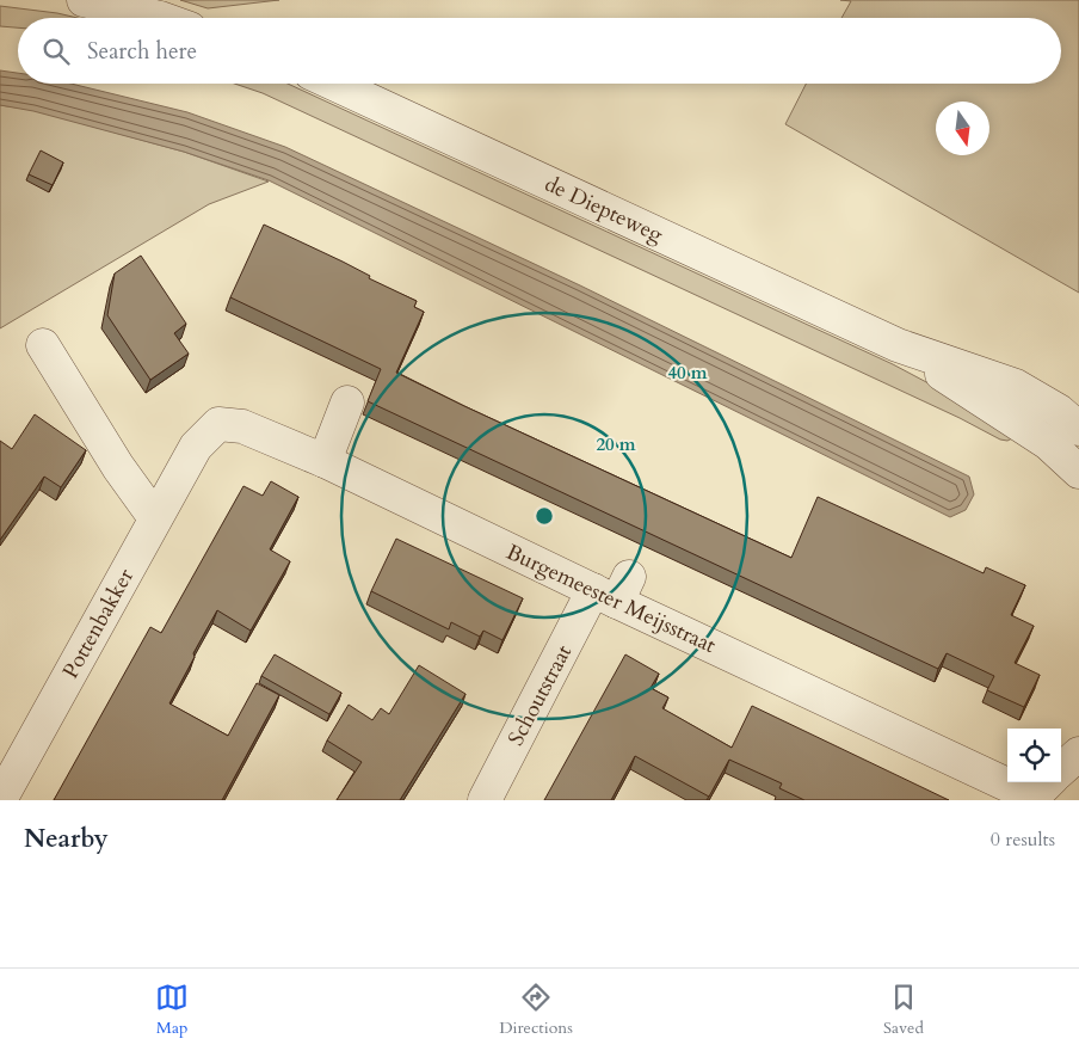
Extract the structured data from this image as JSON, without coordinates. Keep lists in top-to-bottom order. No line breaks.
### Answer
{"streets":{"street":["de Diepteweg","Burgemeester Meijsstraat","Pottenbakker","Schoutstraat"]},"crossings":[["Burgemeester Meijsstraat","Pottenbakker"],["Burgemeester Meijsstraat","Schoutstraat"]],"north":"bottom","page":{"search":"Search here","heading":["Nearby","0 results"],"nav":["Map","Directions","Saved"]},"rings":["40 m","20 m"]}
